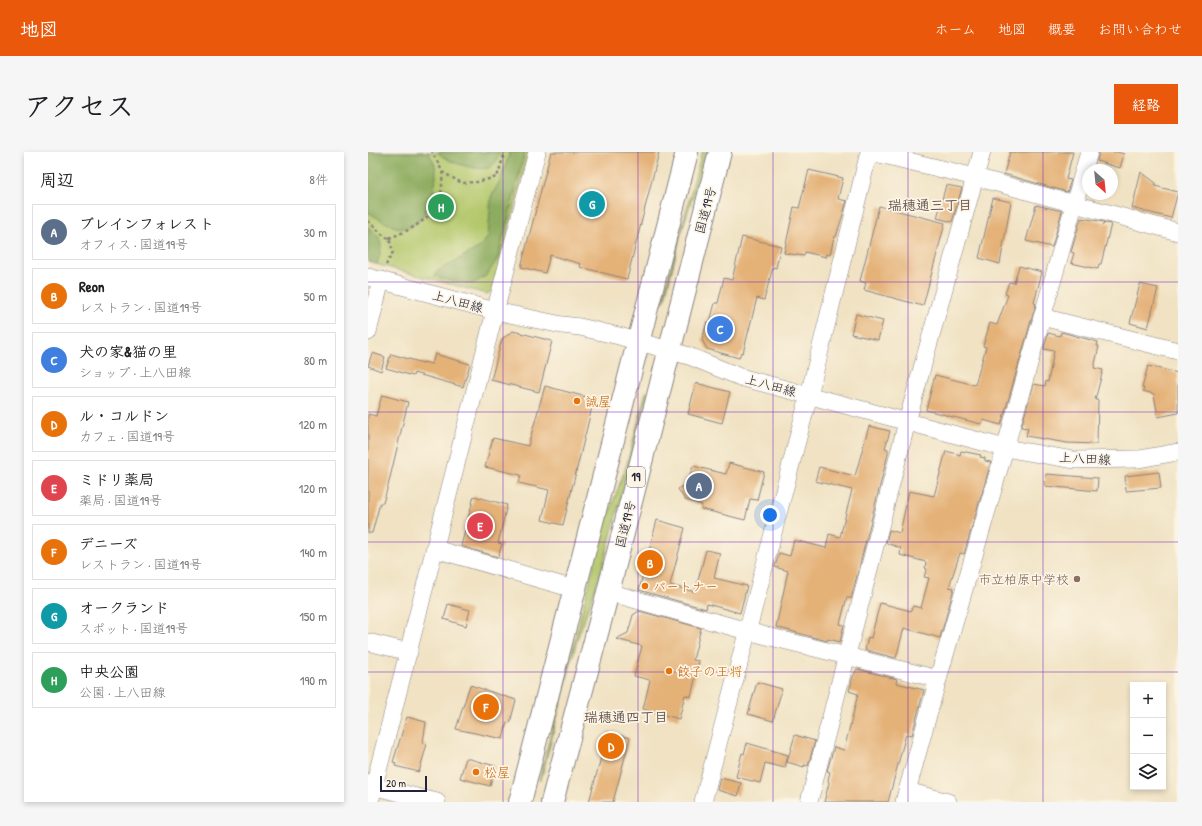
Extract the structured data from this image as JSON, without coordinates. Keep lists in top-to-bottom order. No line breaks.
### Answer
{"streets":{"highway":["国道19号","19"],"street":["上八田線"]},"crossings":[["国道19号","上八田線"]],"districts":["瑞穂通三丁目","瑞穂通四丁目"],"places":["誠屋","市立柏原中学校","パートナー","餃子の王将","松屋"],"scale_bar":"20 m","north":"bottom right","page":{"header":"地図","nav":["ホーム","地図","概要","お問い合わせ"],"title":"アクセス","buttons":"経路","heading":["周辺","8件"],"pins":["G","H","C","A","E","B","F","D"],"list":[{"mark":"A","name":"ブレインフォレスト","note":"オフィス · 国道19号","value":"30 m"},{"mark":"B","name":"Reon","note":"レストラン · 国道19号","value":"50 m"},{"mark":"C","name":"犬の家&猫の里","note":"ショップ · 上八田線","value":"80 m"},{"mark":"D","name":"ル・コルドン","note":"カフェ · 国道19号","value":"120 m"},{"mark":"E","name":"ミドリ薬局","note":"薬局 · 国道19号","value":"120 m"},{"mark":"F","name":"デニーズ","note":"レストラン · 国道19号","value":"140 m"},{"mark":"G","name":"オークランド","note":"スポット · 国道19号","value":"150 m"},{"mark":"H","name":"中央公園","note":"公園 · 上八田線","value":"190 m"}],"map_buttons":["+","−"],"scale":"20 m"}}
